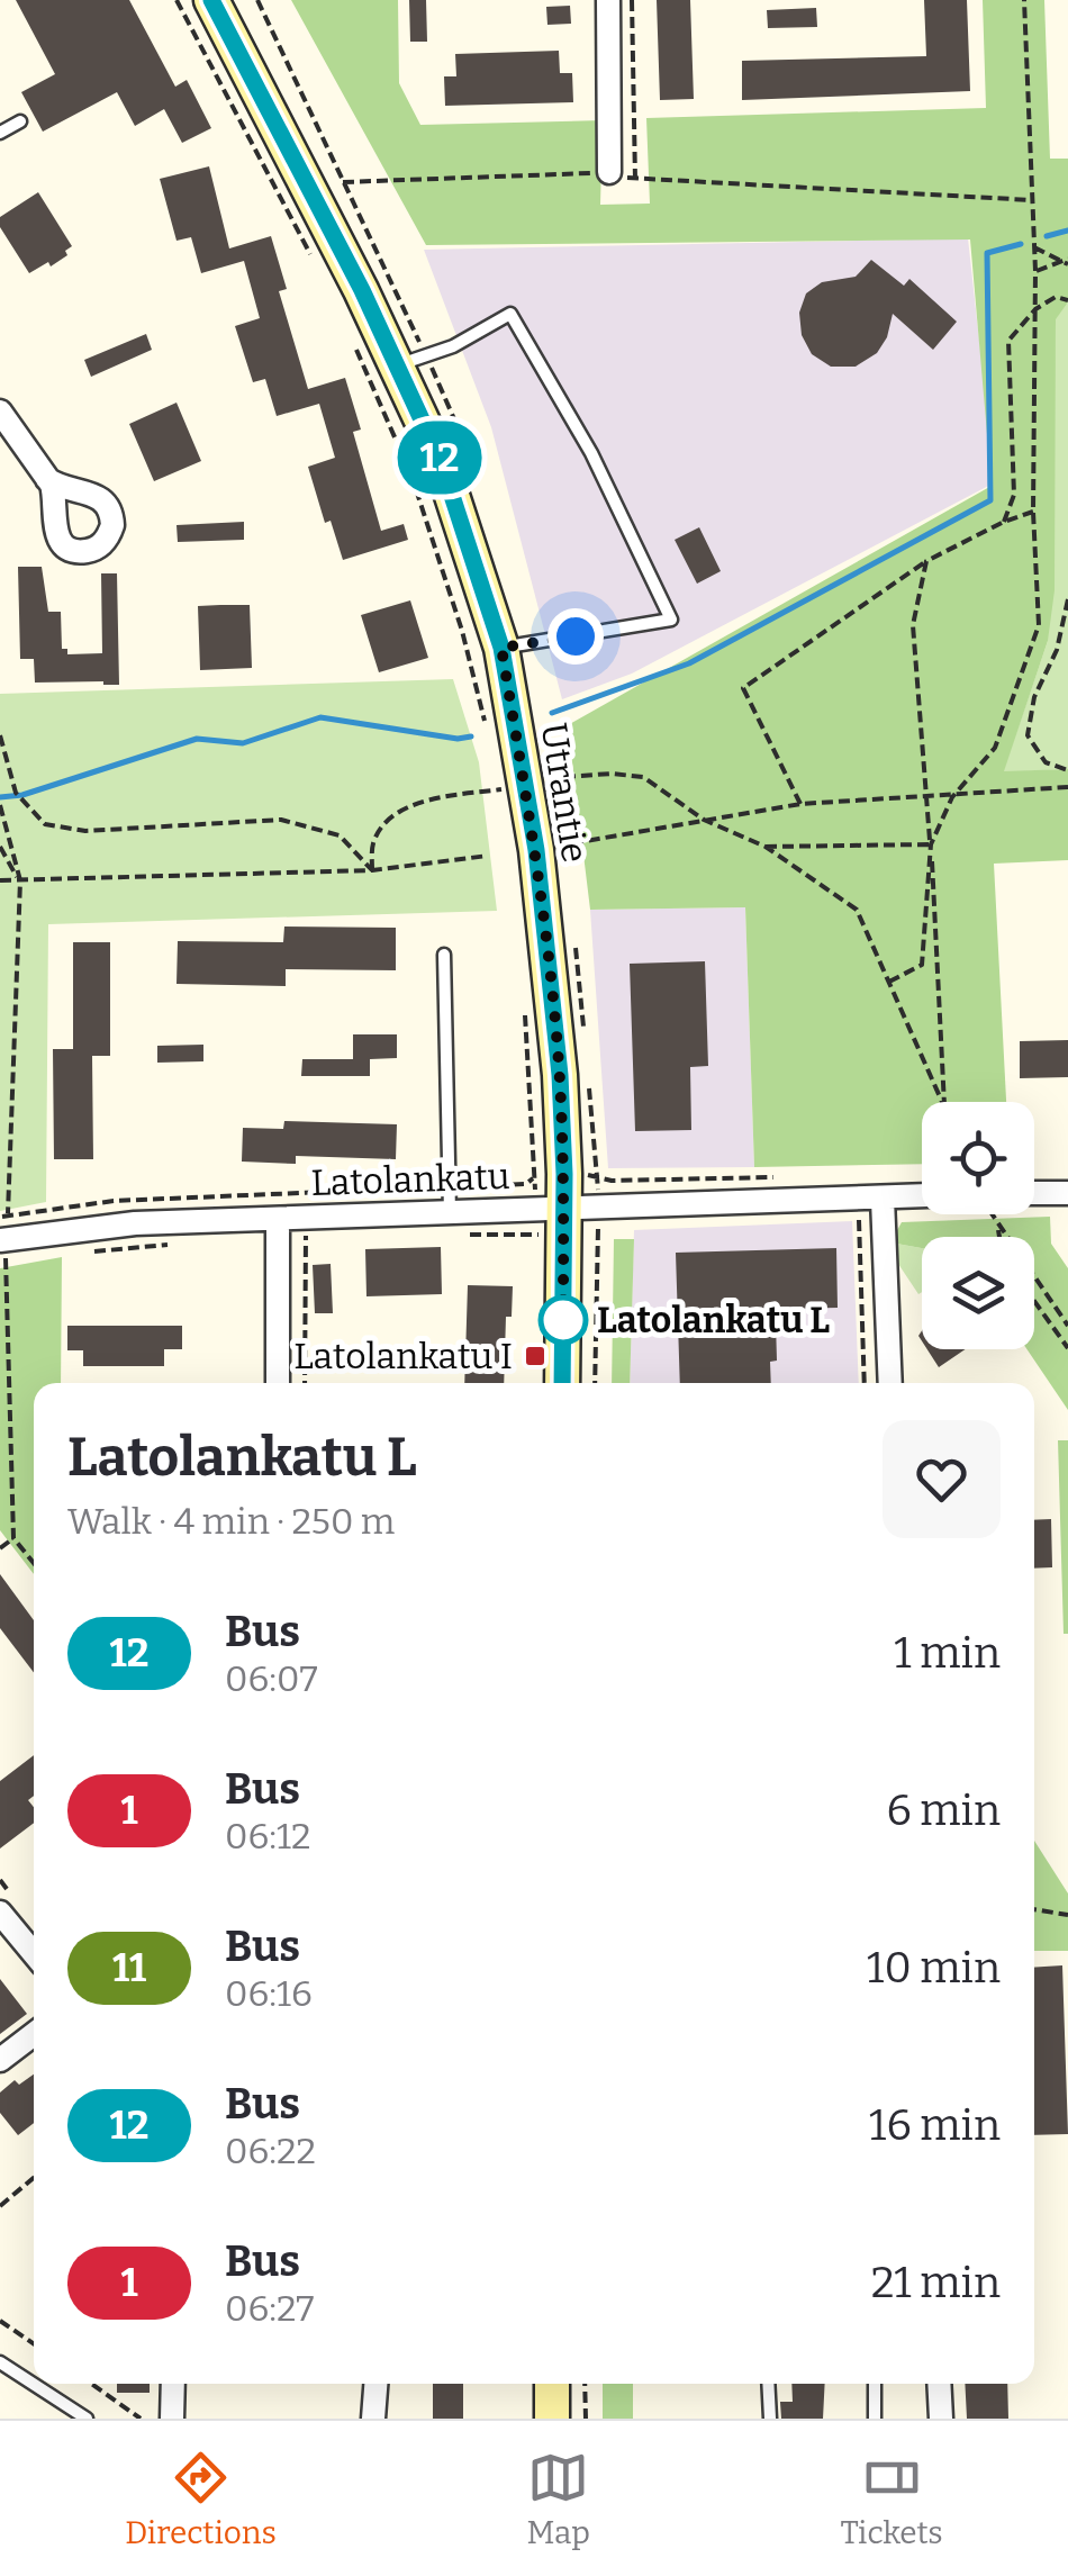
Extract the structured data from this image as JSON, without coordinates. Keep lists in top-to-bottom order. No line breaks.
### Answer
{"streets":{"main road":["Utrantie"],"street":["Latolankatu"]},"crossings":[["Utrantie","Latolankatu"]],"places":{"other":["Latolankatu L"],"transit":["Latolankatu I"]},"lines":["bus line 12"],"page":{"on_map":"12","heading":["Latolankatu L","Walk · 4 min · 250 m"],"list":[{"mark":"12","name":"Bus","note":"06:07","value":"1 min"},{"mark":"1","name":"Bus","note":"06:12","value":"6 min"},{"mark":"11","name":"Bus","note":"06:16","value":"10 min"},{"mark":"12","name":"Bus","note":"06:22","value":"16 min"},{"mark":"1","name":"Bus","note":"06:27","value":"21 min"}],"tabs":["Directions","Map","Tickets"]}}
